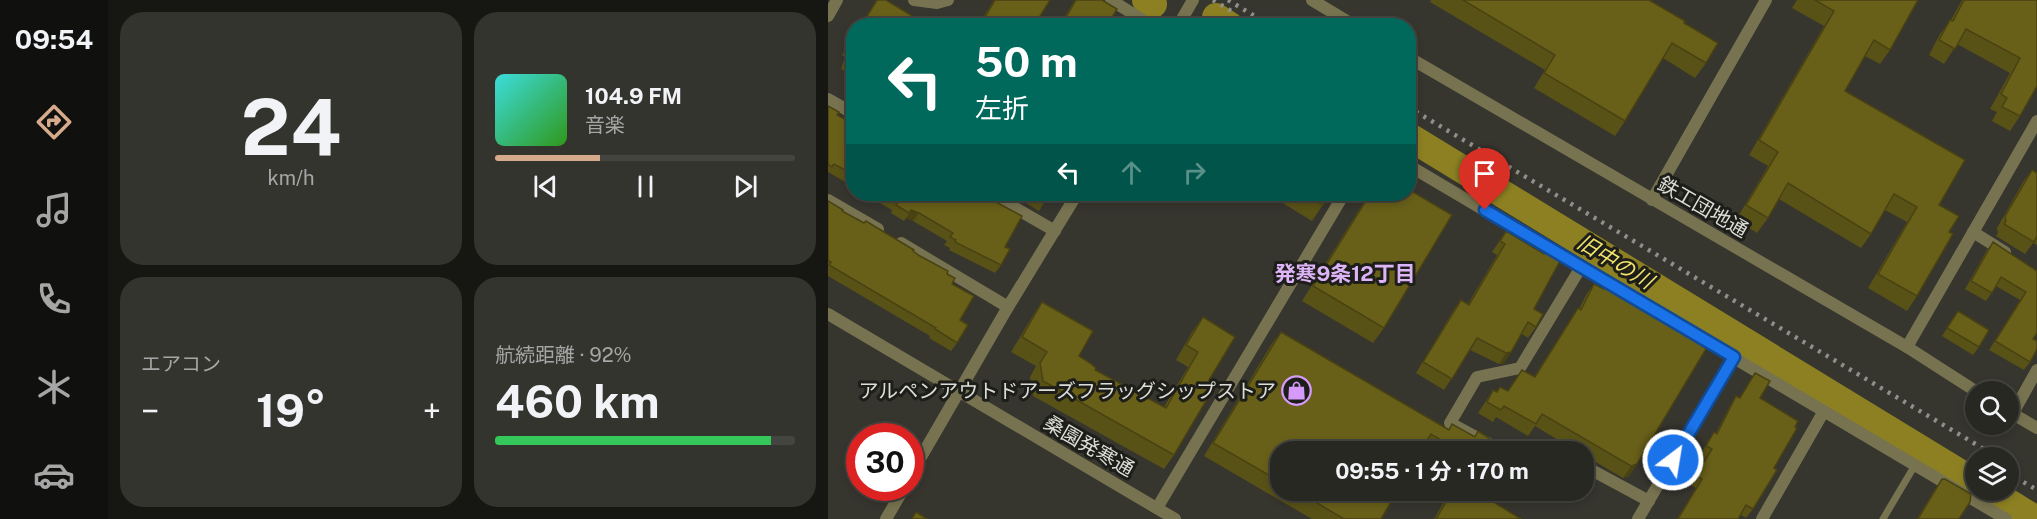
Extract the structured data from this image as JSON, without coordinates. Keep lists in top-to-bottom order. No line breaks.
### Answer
{"streets":{"street":["鉄工団地通","桑園発寒通"]},"districts":["発寒9条12丁目"],"water":["旧中の川"],"places":{"shop":["アルペンアウトドアーズフラッグシップストア"]},"page":{"tabs":"09:54","tile":[["24","km/h"],"エアコン",["航続距離 · 92%","460 km"]],"turn":["50 m","左折"],"song":["104.9 FM","音楽"],"heat":["−","19°","+"],"limit":"30","trip":"09:55 · 1 分 · 170 m"}}
